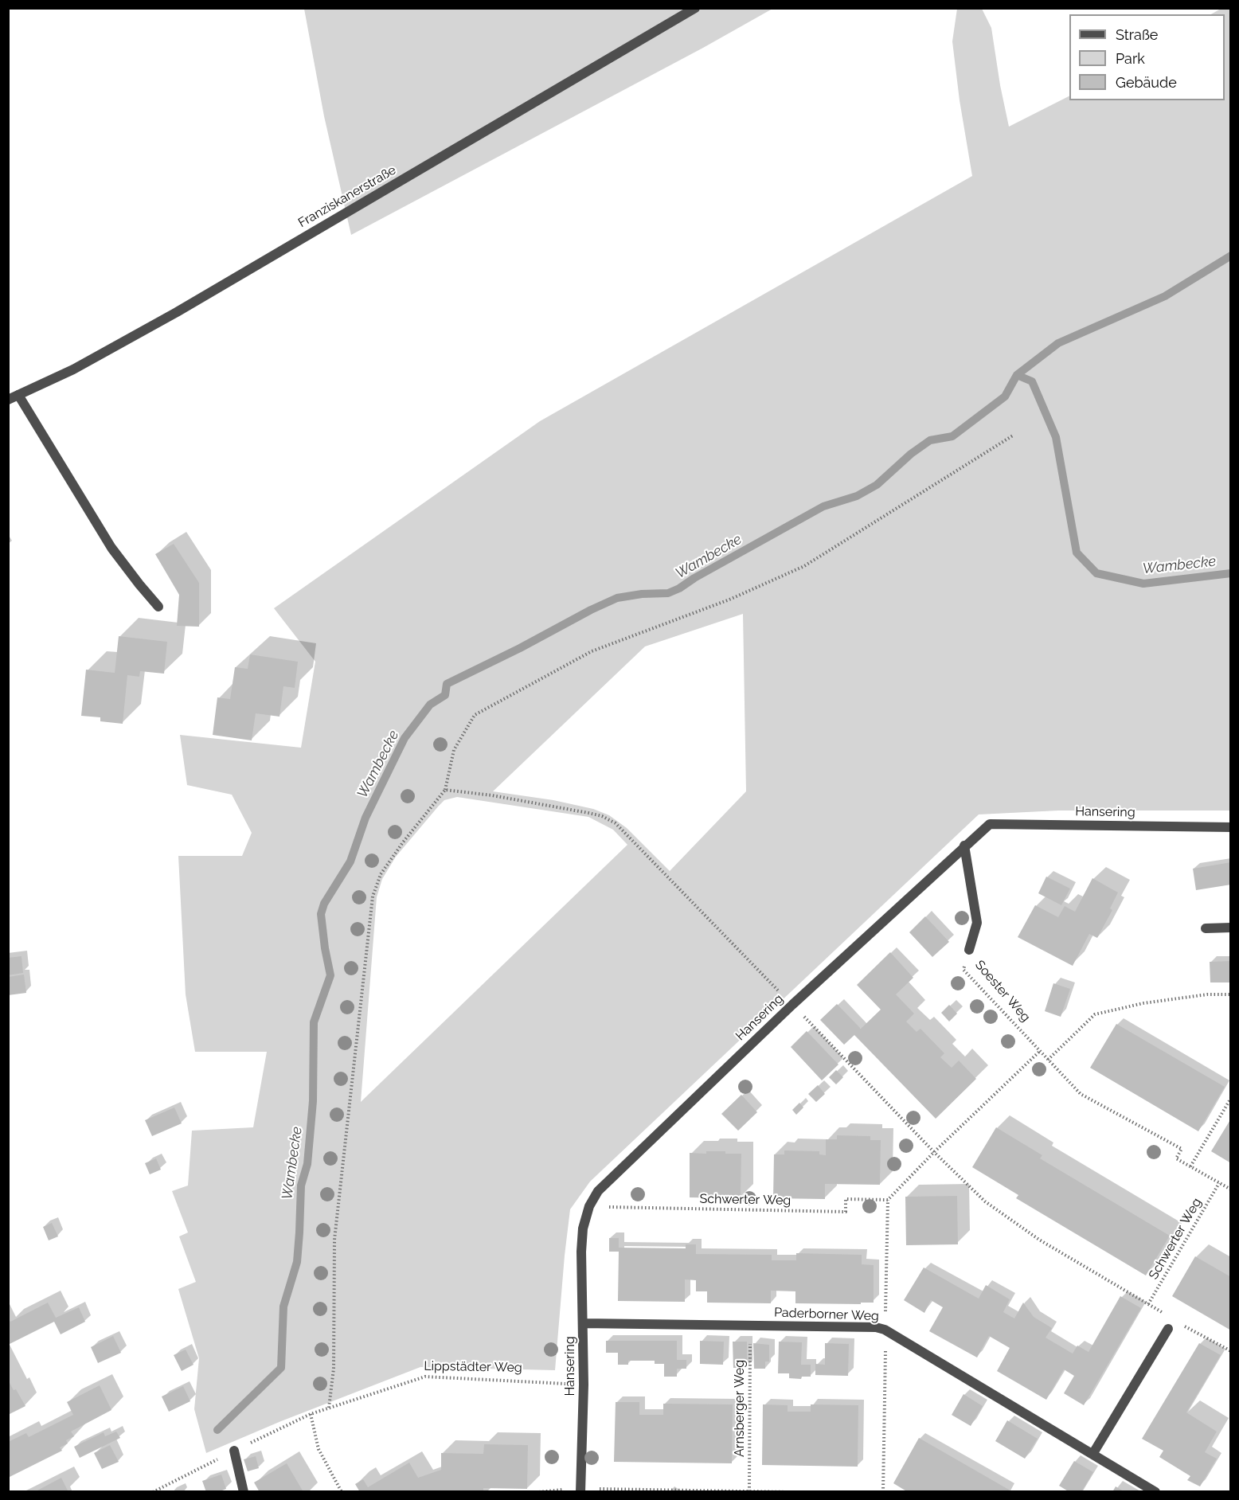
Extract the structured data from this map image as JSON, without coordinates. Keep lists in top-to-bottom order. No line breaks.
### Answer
{"streets":{"street":["Franziskanerstraße","Hansering","Soester Weg","Paderborner Weg"],"path":["Schwerter Weg","Lippstädter Weg","Arnsberger Weg"]},"crossings":[["Hansering","Soester Weg"],["Hansering","Schwerter Weg"],["Hansering","Paderborner Weg"],["Hansering","Lippstädter Weg"],["Soester Weg","Schwerter Weg"],["Paderborner Weg","Arnsberger Weg"]],"water":["Wambecke"],"legend":["Straße","Park","Gebäude"]}
